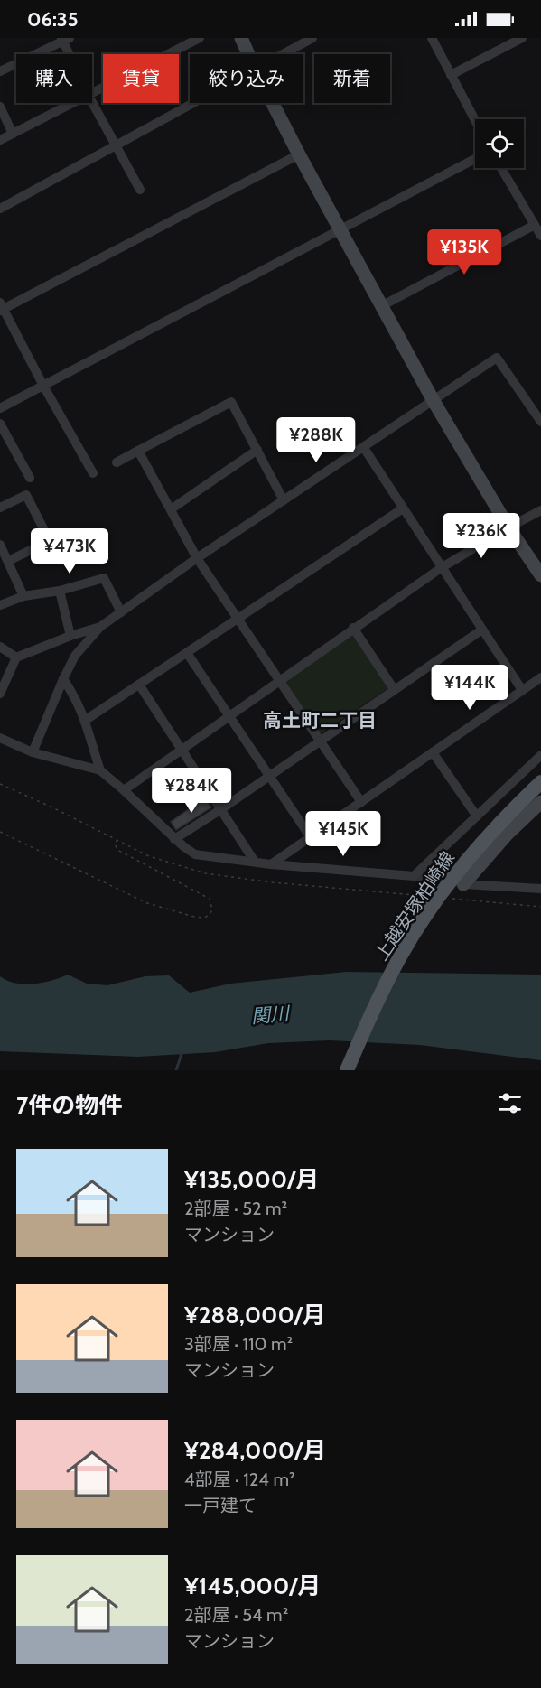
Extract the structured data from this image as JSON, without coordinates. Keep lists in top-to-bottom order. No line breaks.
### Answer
{"streets":{"main road":["上越安塚柏崎線"]},"districts":["高土町二丁目"],"water":["関川"],"page":{"status":"06:35","chip":["購入","賃貸","絞り込み","新着"],"price":["¥135K","¥288K","¥236K","¥473K","¥144K","¥284K","¥145K"],"heading":"7件の物件","list":[{"name":"¥135,000/月","note":"2部屋 · 52 m² · マンション"},{"name":"¥288,000/月","note":"3部屋 · 110 m² · マンション"},{"name":"¥284,000/月","note":"4部屋 · 124 m² · 一戸建て"},{"name":"¥145,000/月","note":"2部屋 · 54 m² · マンション"}]}}
